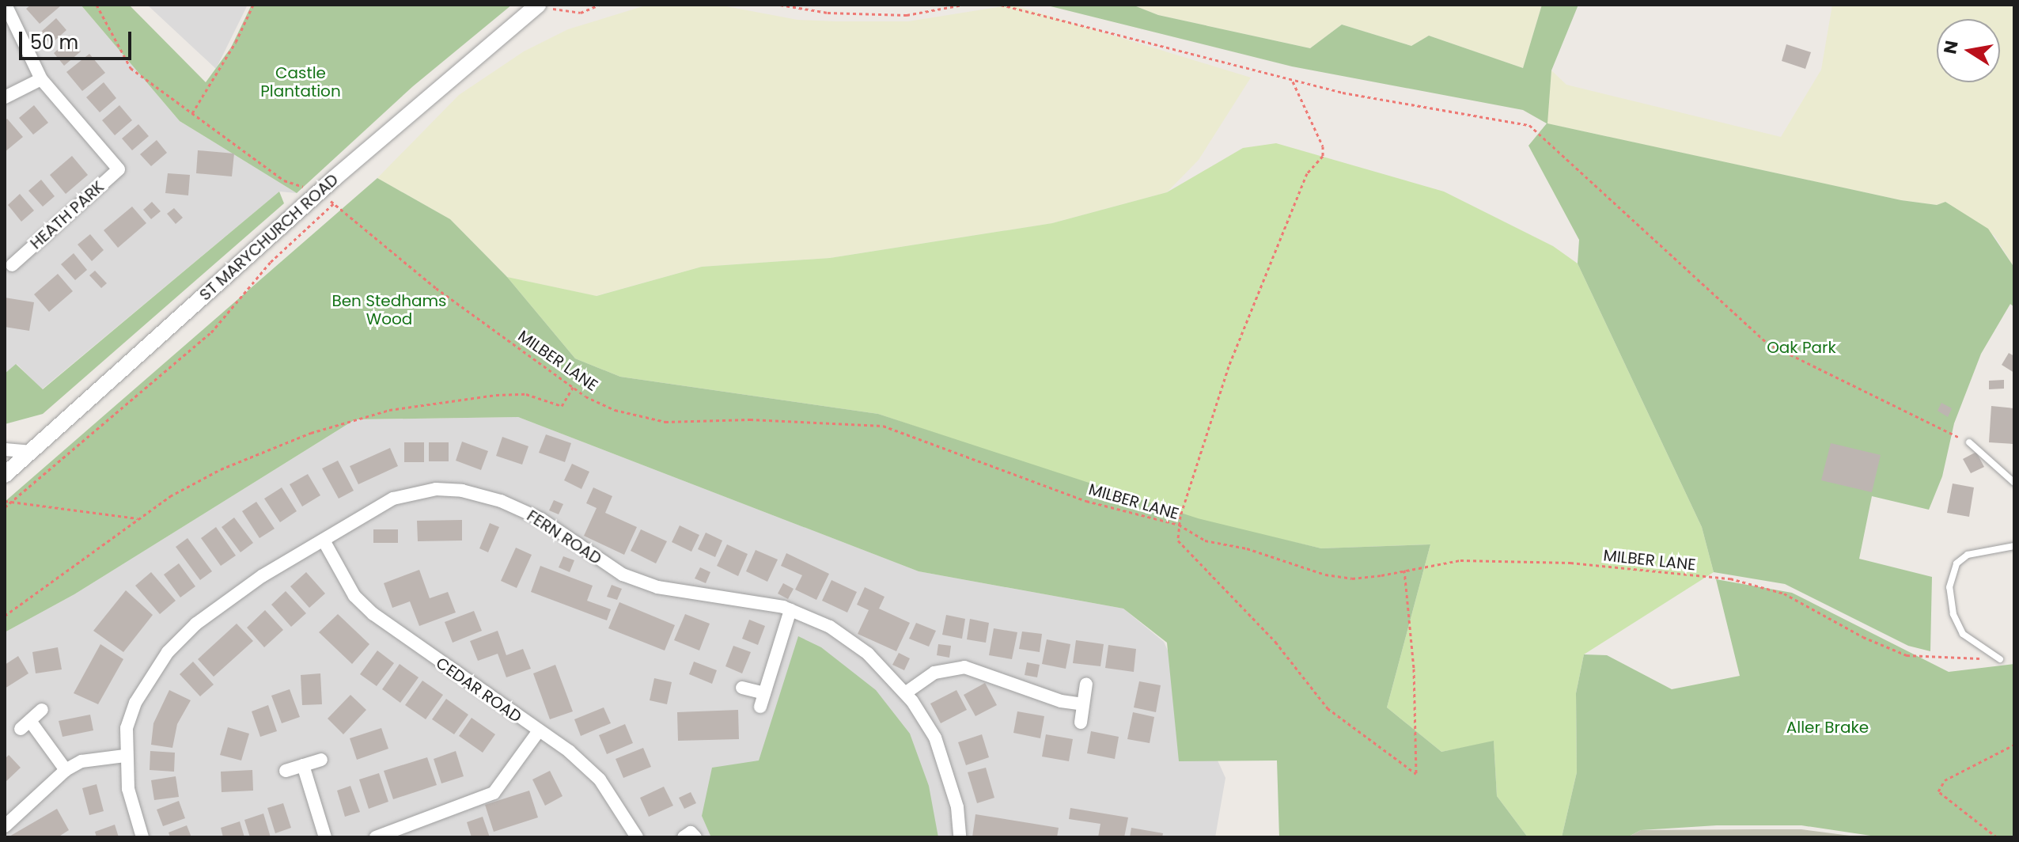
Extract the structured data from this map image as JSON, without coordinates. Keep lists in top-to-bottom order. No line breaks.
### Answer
{"streets":{"street":["HEATH PARK","ST MARYCHURCH ROAD","FERN ROAD","CEDAR ROAD"],"path":["MILBER LANE"]},"crossings":[["ST MARYCHURCH ROAD","MILBER LANE"],["FERN ROAD","CEDAR ROAD"]],"parks":["Castle Plantation","Ben Stedhams Wood","Oak Park","Aller Brake"],"scale_bar":"50 m","north":"left"}
